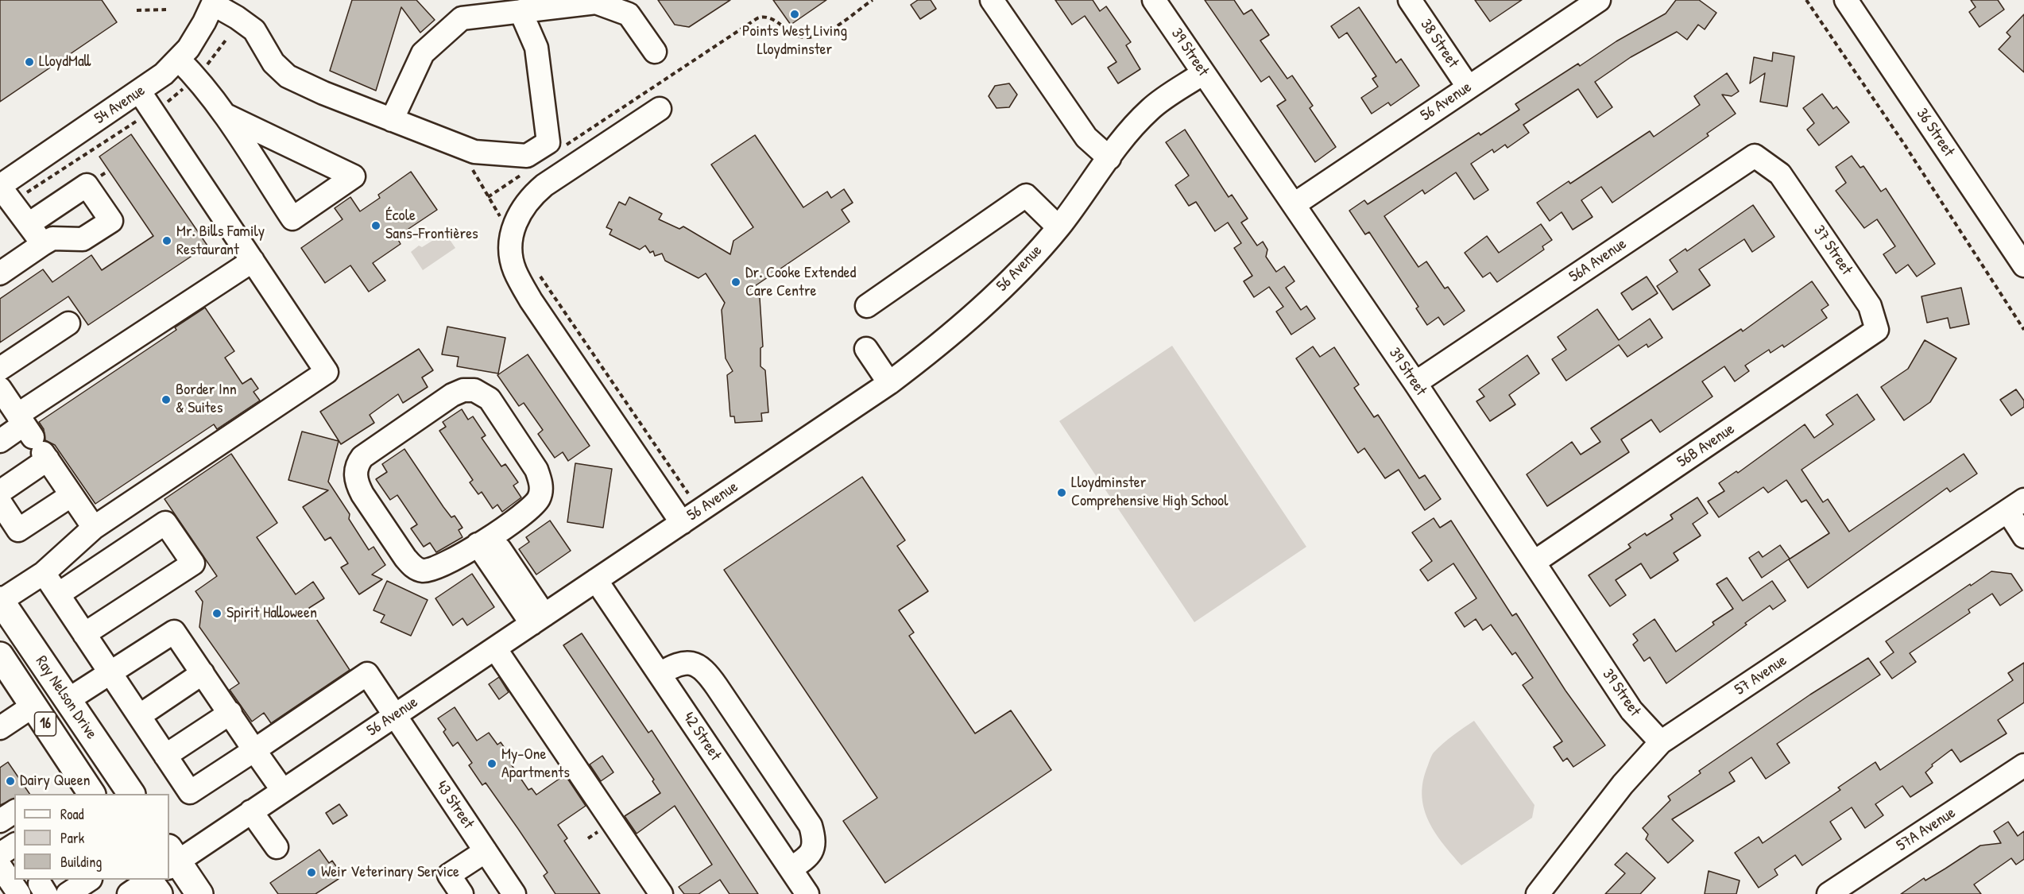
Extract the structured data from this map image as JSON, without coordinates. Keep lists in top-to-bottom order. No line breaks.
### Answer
{"streets":{"highway":["Ray Nelson Drive","16"],"street":["38 Street","39 Street","56 Avenue","54 Avenue","36 Street","37 Street","56A Avenue","56B Avenue","57 Avenue","42 Street","43 Street","57A Avenue"]},"crossings":[["38 Street","56 Avenue"],["39 Street","56 Avenue"],["39 Street","56A Avenue"],["39 Street","56B Avenue"],["39 Street","57 Avenue"],["56 Avenue","42 Street"],["56 Avenue","43 Street"],["37 Street","56A Avenue"],["37 Street","56B Avenue"]],"places":["Points West Living Lloydminster","LloydMall","École Sans-Frontières","Mr. Bills Family Restaurant","Dr. Cooke Extended Care Centre","Border Inn & Suites","Lloydminster Comprehensive High School","Spirit Halloween","My-One Apartments","Dairy Queen","Weir Veterinary Service"],"legend":["Road","Park","Building"]}
